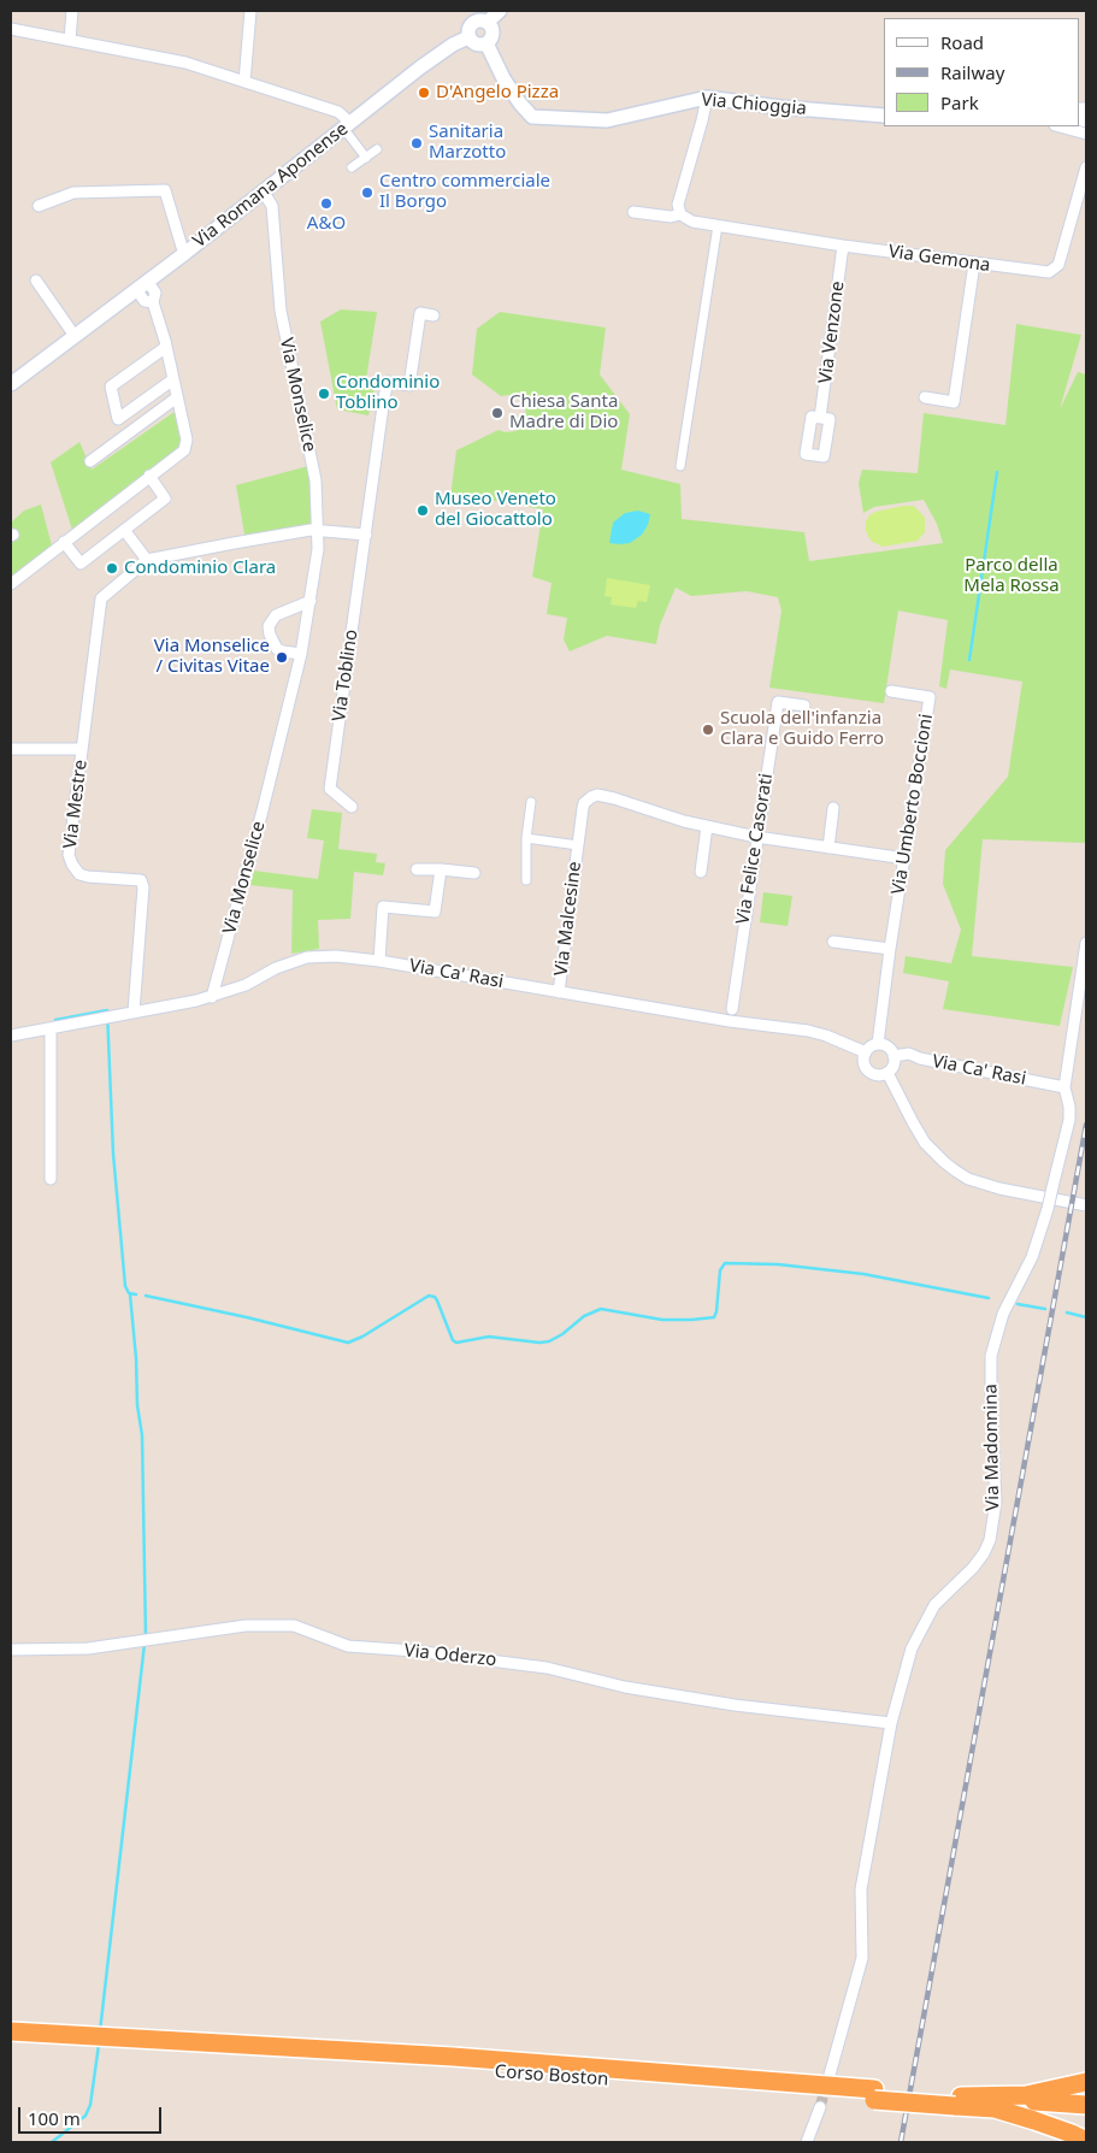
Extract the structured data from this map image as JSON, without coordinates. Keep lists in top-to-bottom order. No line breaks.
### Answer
{"streets":{"highway":["Corso Boston"],"street":["Via Chioggia","Via Romana Aponense","Via Gemona","Via Venzone","Via Monselice","Via Toblino","Via Mestre","Via Umberto Boccioni","Via Felice Casorati","Via Malcesine","Via Ca' Rasi","Via Madonnina","Via Oderzo"]},"crossings":[["Via Chioggia","Via Romana Aponense"],["Via Romana Aponense","Via Monselice"],["Via Gemona","Via Venzone"],["Via Monselice","Via Mestre"],["Via Monselice","Via Ca' Rasi"],["Via Mestre","Via Ca' Rasi"],["Via Umberto Boccioni","Via Malcesine"],["Via Umberto Boccioni","Via Ca' Rasi"],["Via Felice Casorati","Via Malcesine"],["Via Felice Casorati","Via Ca' Rasi"],["Via Malcesine","Via Ca' Rasi"],["Via Ca' Rasi","Via Madonnina"],["Via Madonnina","Via Oderzo"]],"parks":["Parco della Mela Rossa"],"places":["D'Angelo Pizza","Sanitaria Marzotto","Centro commerciale Il Borgo","A&O","Condominio Toblino","Chiesa Santa Madre di Dio","Museo Veneto del Giocattolo","Condominio Clara","Via Monselice / Civitas Vitae","Scuola dell'infanzia Clara e Guido Ferro"],"legend":["Road","Railway","Park"],"scale_bar":"100 m"}
